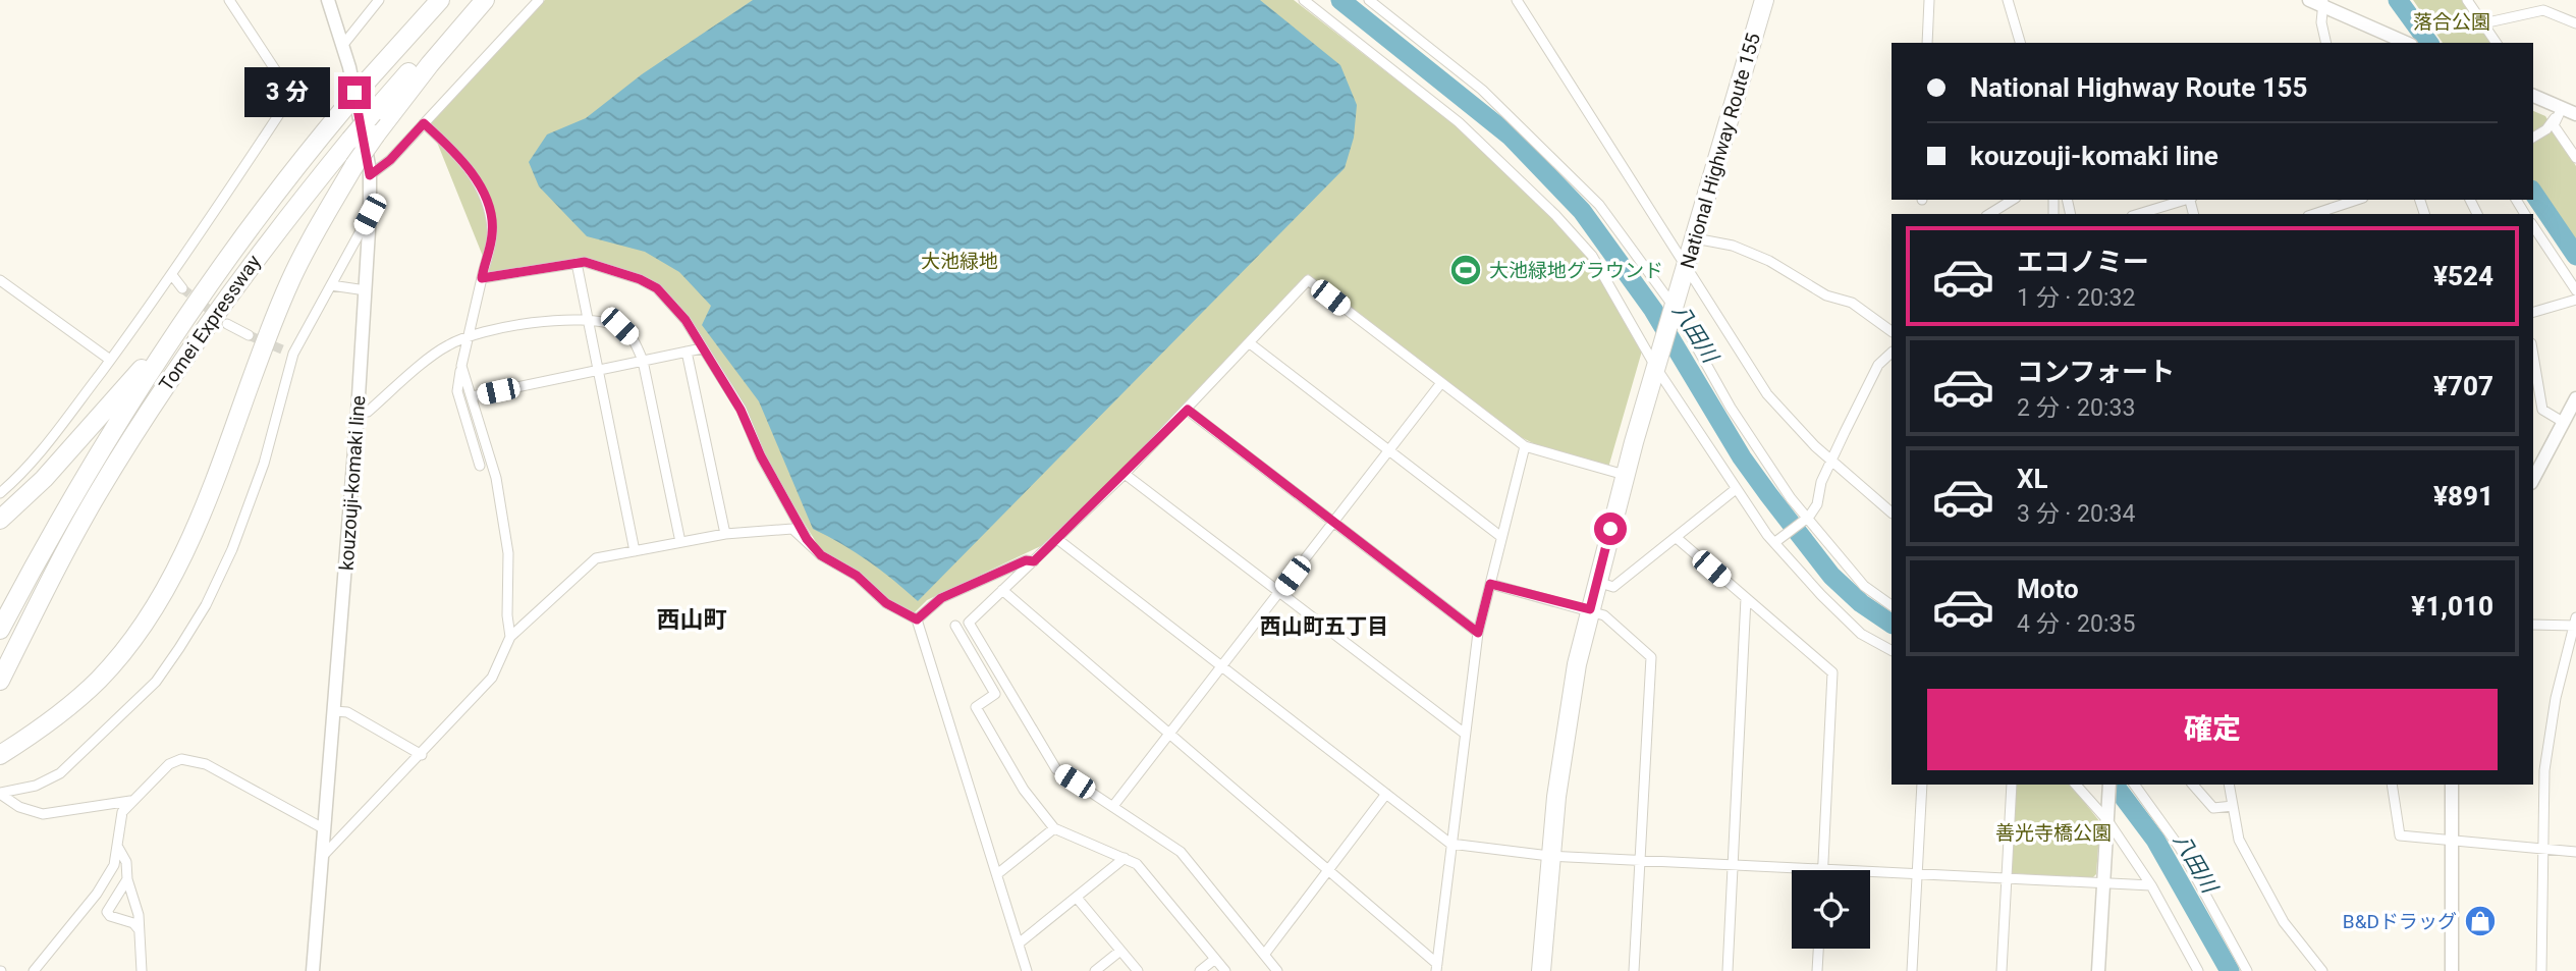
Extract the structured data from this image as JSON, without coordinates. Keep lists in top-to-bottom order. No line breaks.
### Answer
{"streets":{"highway":["National Highway Route 155","Tomei Expressway"],"main road":["kouzouji-komaki line"]},"districts":["西山町","西山町五丁目"],"water":["八田川"],"parks":["落合公園","大池緑地","善光寺橋公園"],"places":{"sports":["大池緑地グラウンド"],"shop":["B&Dドラッグ"]},"page":{"banner":["National Highway Route 155","kouzouji-komaki line"],"bubble":"3 分","list":[{"name":"エコノミー","note":"1 分 · 20:32","value":"¥524"},{"name":"コンフォート","note":"2 分 · 20:33","value":"¥707"},{"name":"XL","note":"3 分 · 20:34","value":"¥891"},{"name":"Moto","note":"4 分 · 20:35","value":"¥1,010"}],"buttons":"確定"}}
